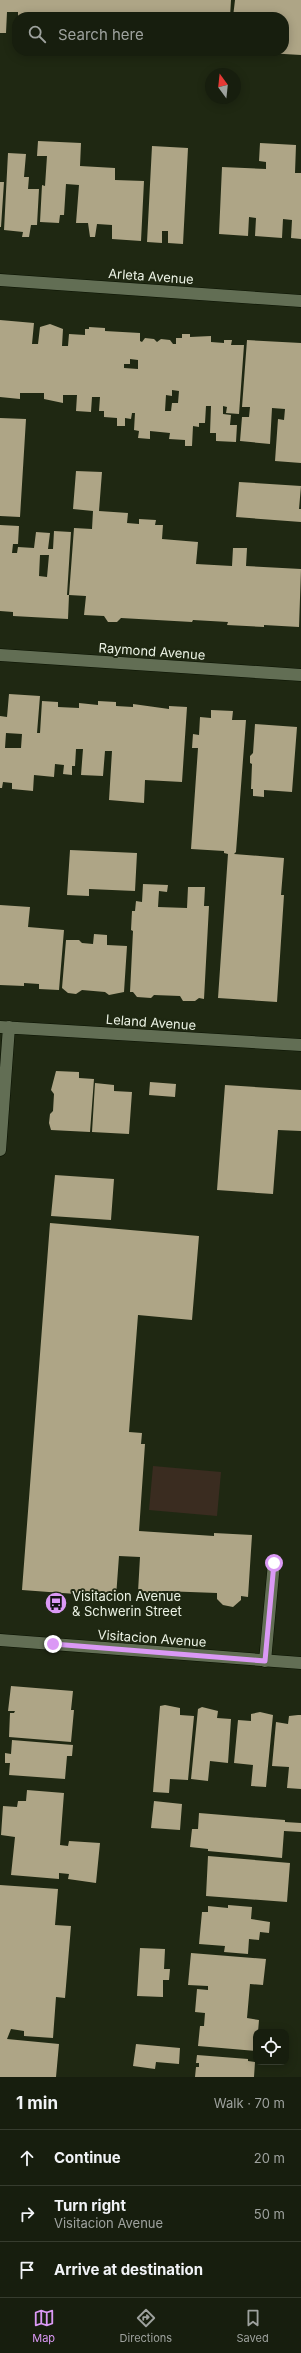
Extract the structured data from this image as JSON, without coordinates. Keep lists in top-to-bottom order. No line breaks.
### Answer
{"streets":{"street":["Arleta Avenue","Raymond Avenue","Leland Avenue","Visitacion Avenue"]},"places":{"bus stop":["Visitacion Avenue & Schwerin Street"]},"north":"top","page":{"search":"Search here","heading":["1 min","Walk · 70 m"],"list":[["Continue","20 m"],["Turn right","Visitacion Avenue","50 m"],"Arrive at destination"],"nav":["Map","Directions","Saved"]}}
